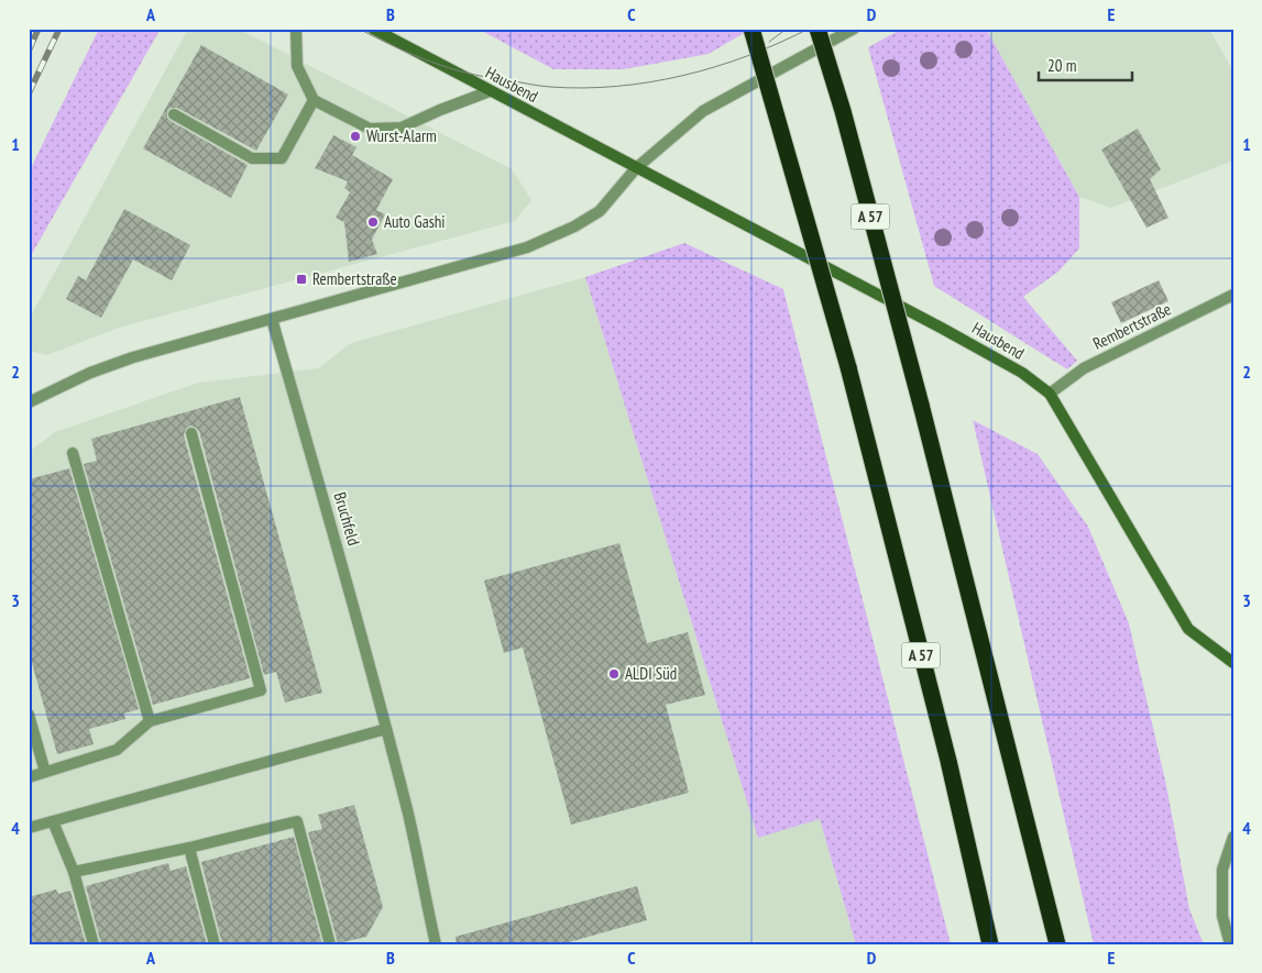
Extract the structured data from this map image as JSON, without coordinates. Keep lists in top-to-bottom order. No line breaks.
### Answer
{"streets":{"highway":["A 57"],"main road":["Hausbend"],"street":["Rembertstraße","Bruchfeld"]},"crossings":[["Hausbend","Rembertstraße"]],"places":{"other":["Wurst-Alarm","Auto Gashi","ALDI Süd"],"transit":["Rembertstraße"]},"scale_bar":"20 m","grid":{"columns":["A","B","C","D","E"],"rows":["1","2","3","4"]}}
